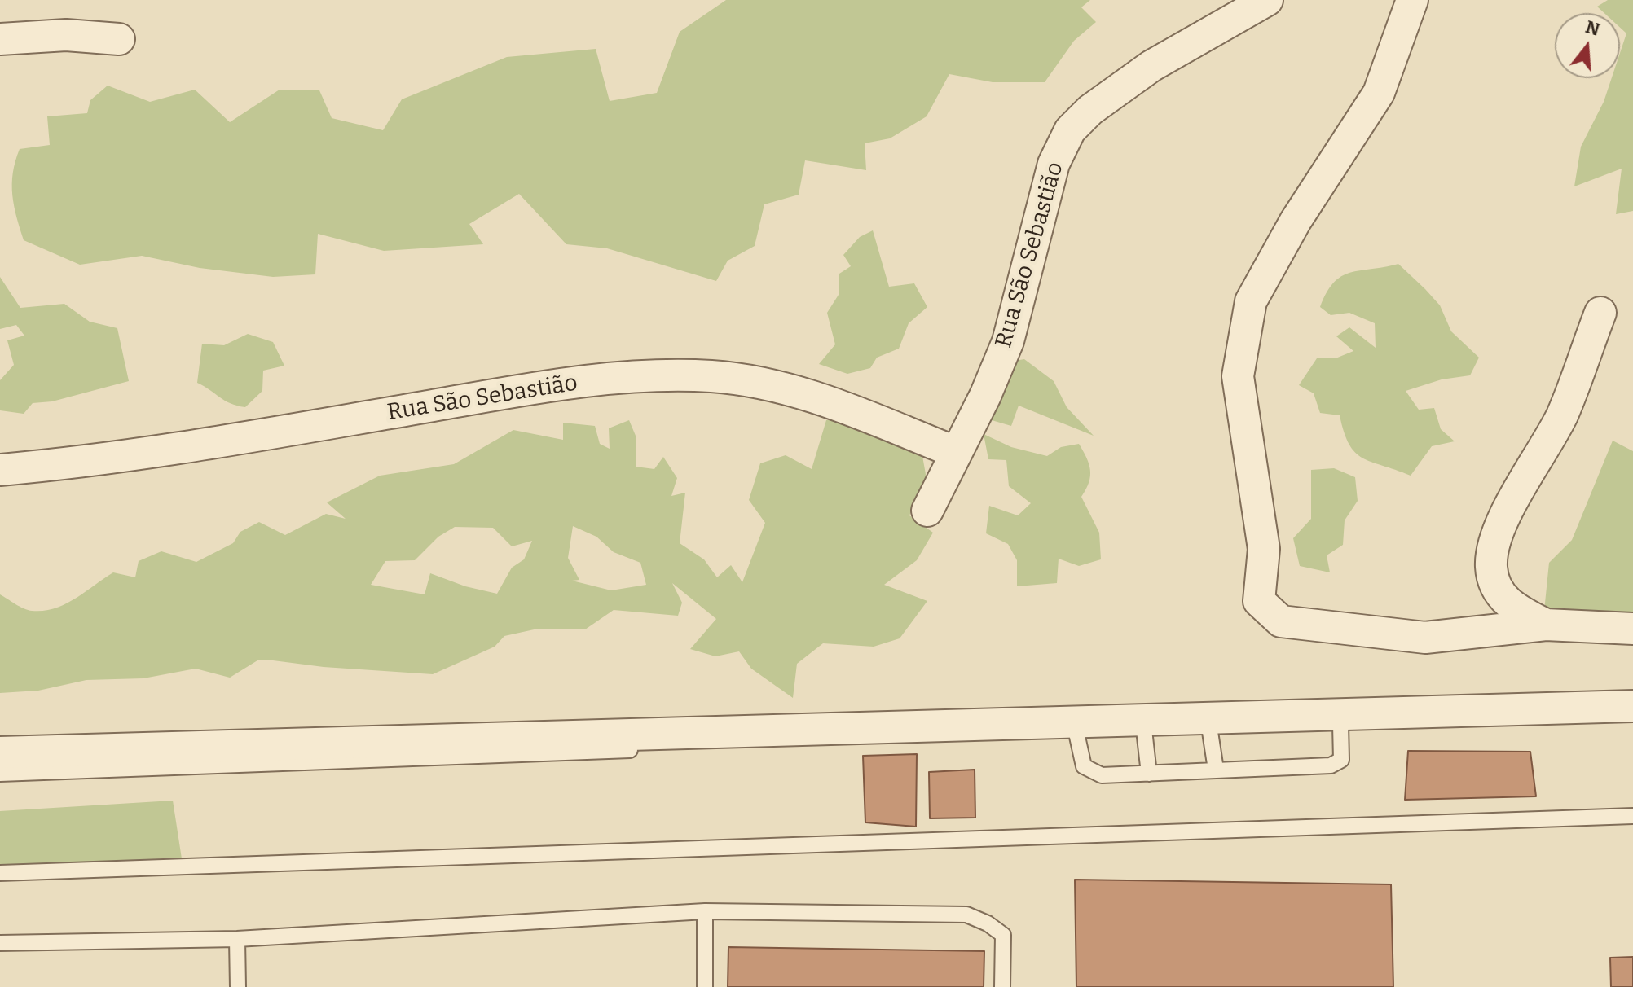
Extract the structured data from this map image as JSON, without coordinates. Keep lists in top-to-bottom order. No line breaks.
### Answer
{"streets":{"street":["Rua São Sebastião"]},"north":"top"}
